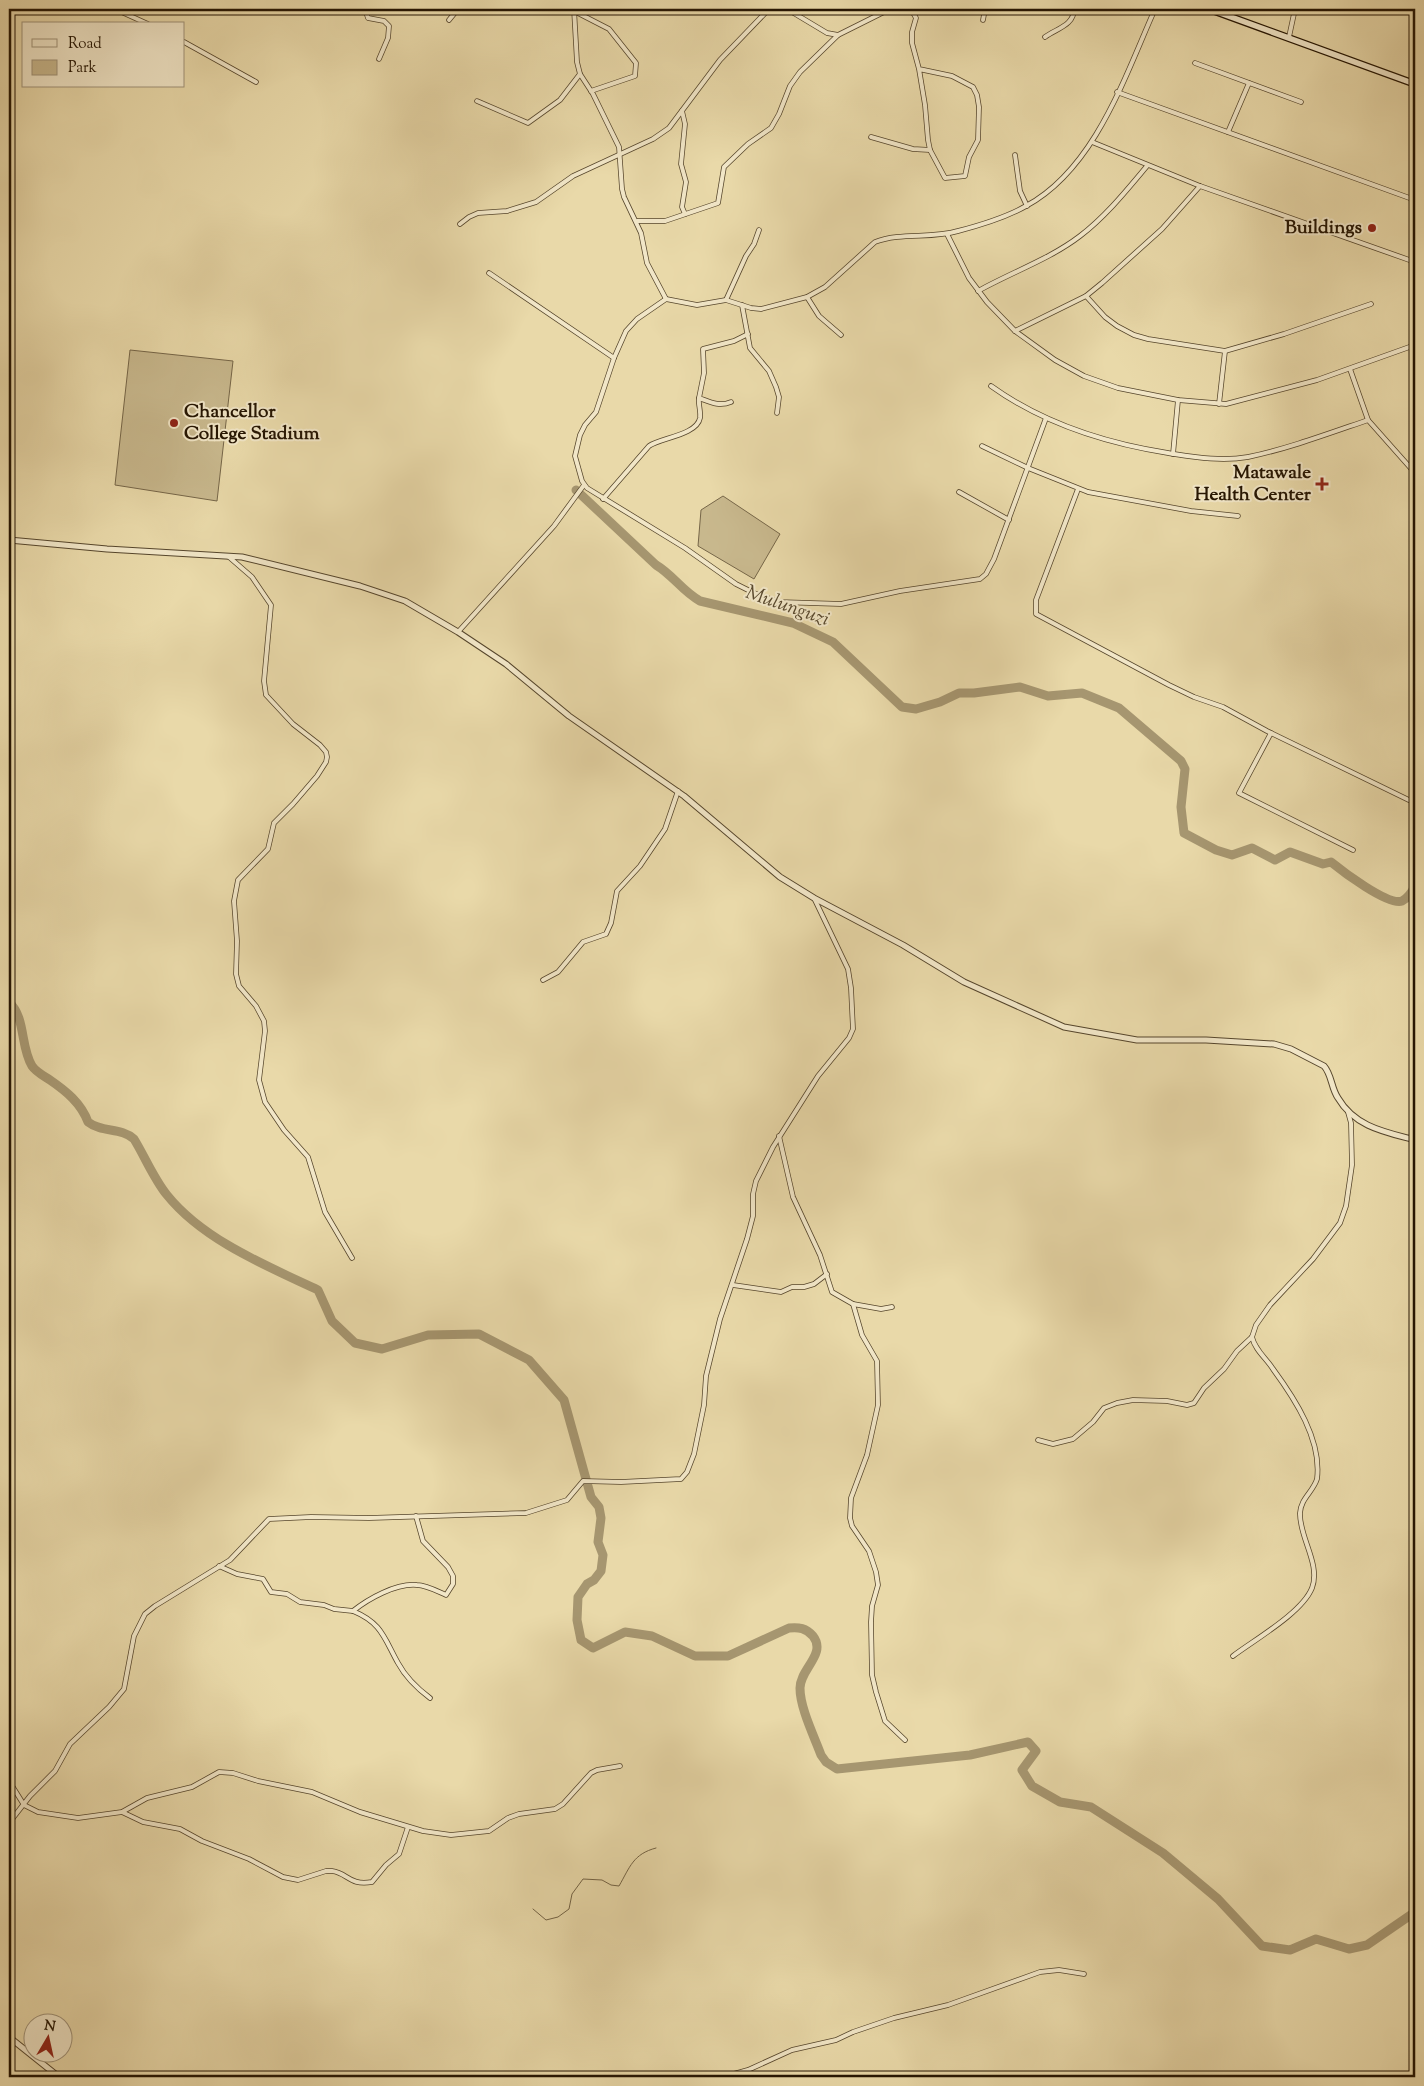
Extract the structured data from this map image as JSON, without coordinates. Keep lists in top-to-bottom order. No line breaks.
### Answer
{"water":["Mulunguzi"],"places":{"other":["Buildings","Chancellor College Stadium"],"health":["Matawale Health Center"]},"legend":["Road","Park"],"north":"top"}
